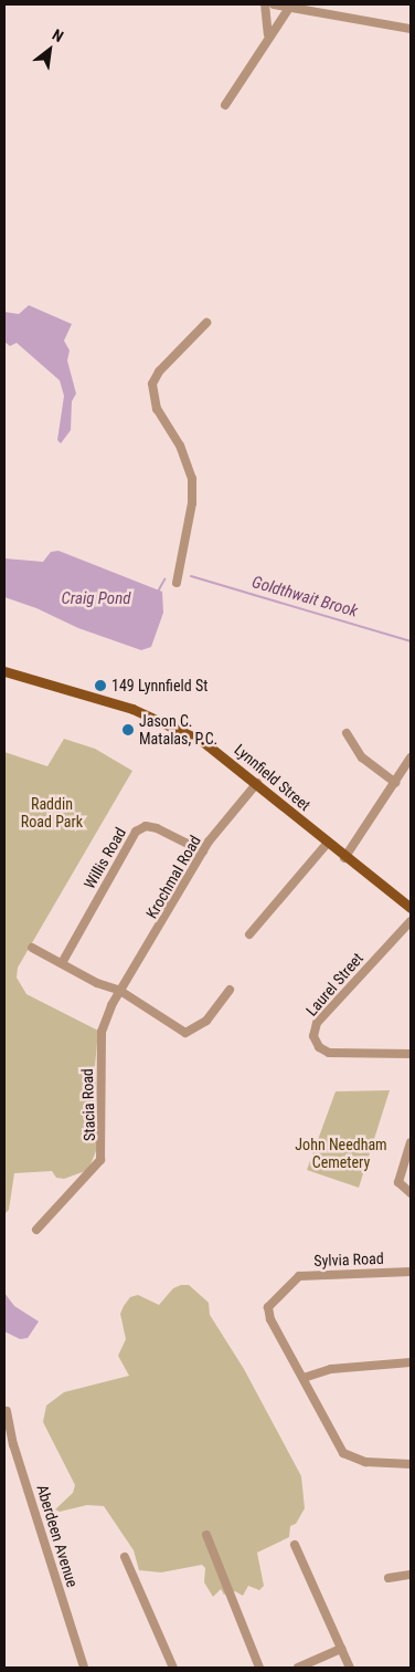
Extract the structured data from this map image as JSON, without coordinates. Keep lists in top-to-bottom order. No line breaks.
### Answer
{"streets":{"main road":["Lynnfield Street"],"street":["Willis Road","Krochmal Road","Laurel Street","Stacia Road","Sylvia Road","Aberdeen Avenue"]},"crossings":[["Lynnfield Street","Krochmal Road"],["Willis Road","Krochmal Road"],["Krochmal Road","Stacia Road"]],"water":["Goldthwait Brook","Craig Pond"],"parks":["Raddin Road Park","John Needham Cemetery"],"places":["149 Lynnfield St","Jason C. Matalas, P.C."],"north":"top right"}
